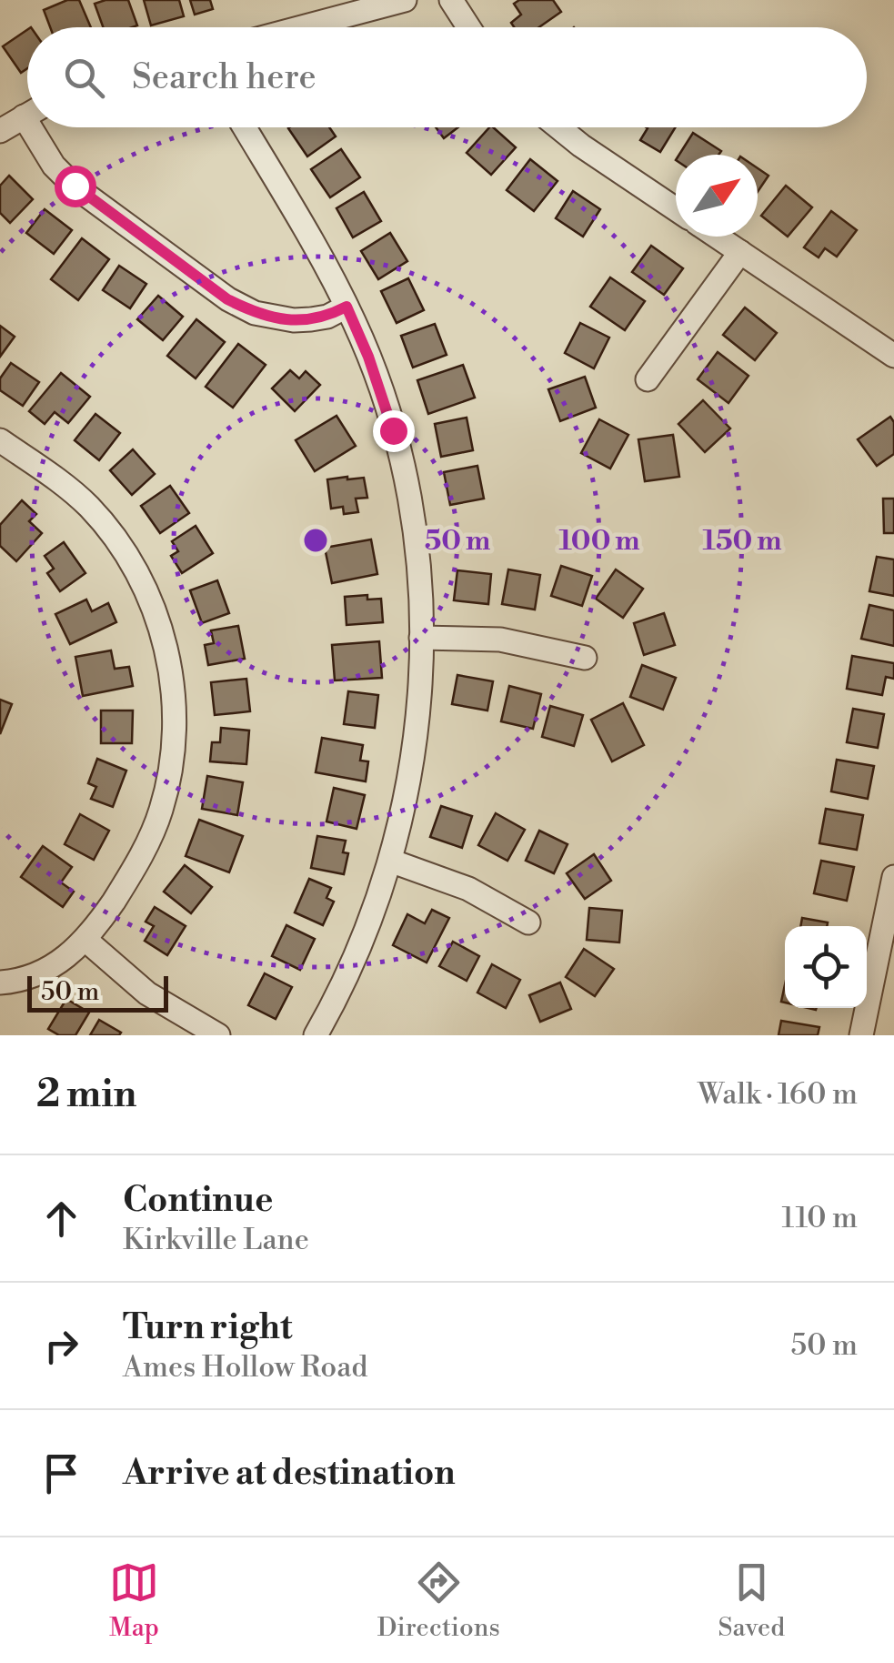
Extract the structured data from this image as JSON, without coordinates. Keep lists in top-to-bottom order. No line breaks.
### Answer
{"scale_bar":"50 m","north":"top right","page":{"search":"Search here","scale":"50 m","heading":["2 min","Walk · 160 m"],"list":[["Continue","Kirkville Lane","110 m"],["Turn right","Ames Hollow Road","50 m"],"Arrive at destination"],"nav":["Map","Directions","Saved"]},"rings":["50 m","100 m","150 m"]}
